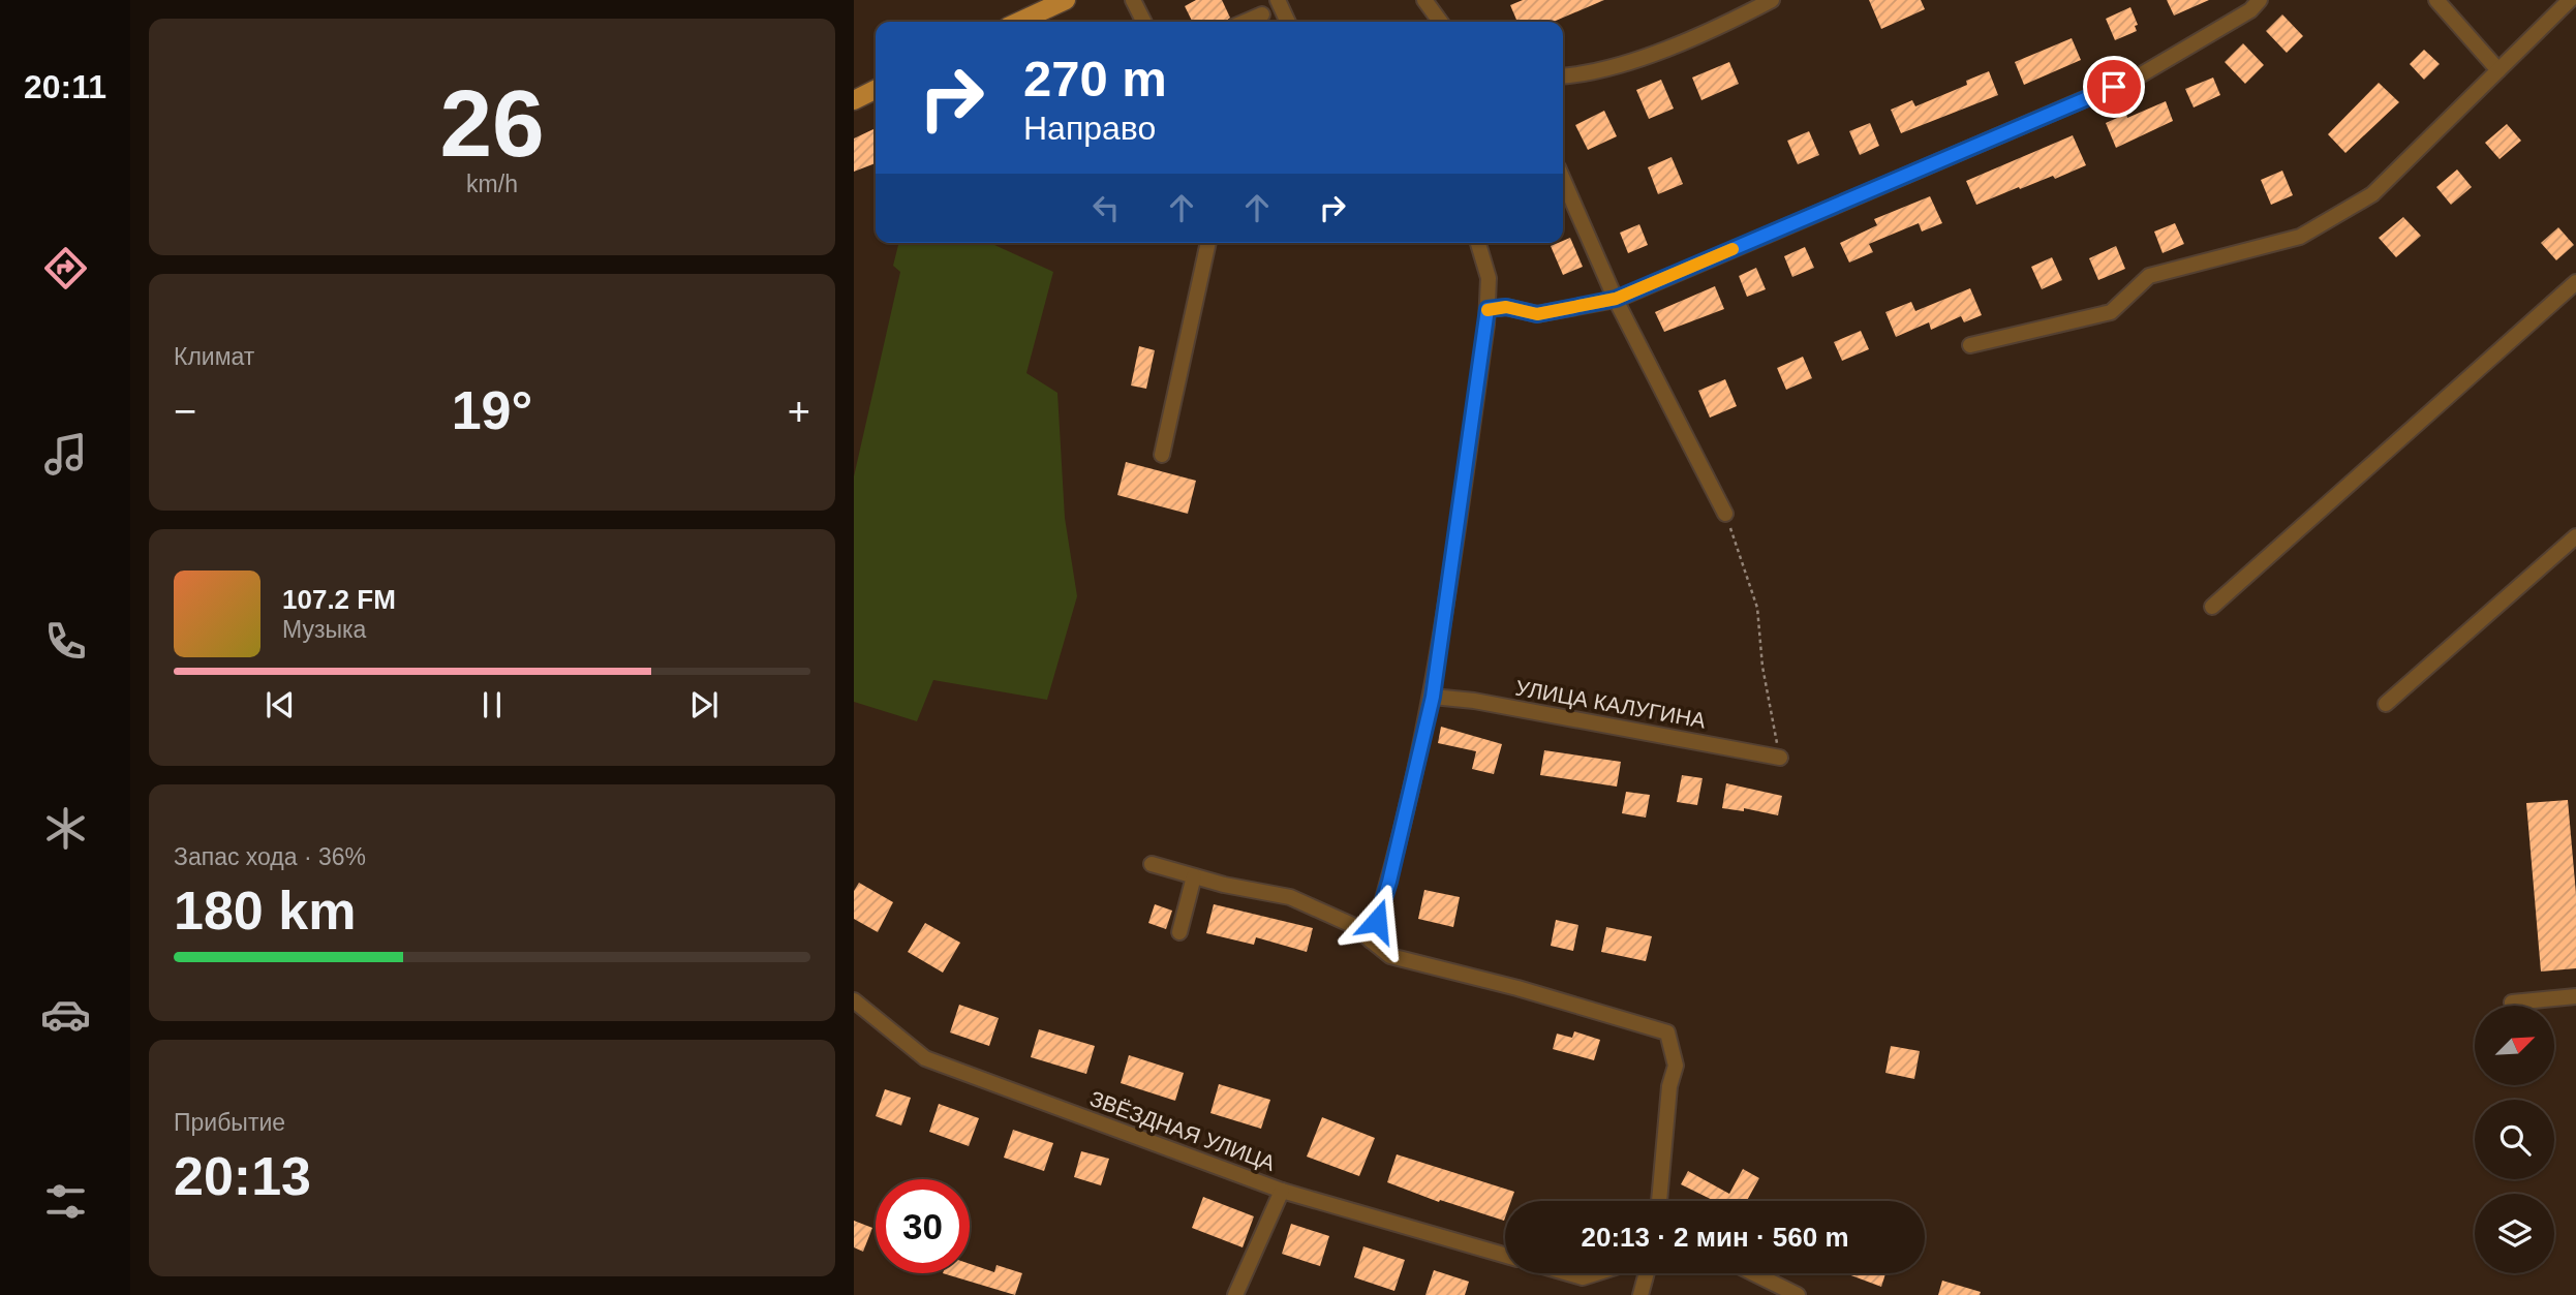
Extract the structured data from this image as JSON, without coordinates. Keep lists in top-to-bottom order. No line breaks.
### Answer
{"streets":{"street":["УЛИЦА КАЛУГИНА","ЗВЁЗДНАЯ УЛИЦА"]},"north":"top right","page":{"tabs":"20:11","tile":[["26","km/h"],"Климат",["Запас хода · 36%","180 km"],["Прибытие","20:13"]],"turn":["270 m","Направо"],"heat":["−","19°","+"],"song":["107.2 FM","Музыка"],"limit":"30","trip":"20:13 · 2 мин · 560 m"}}
